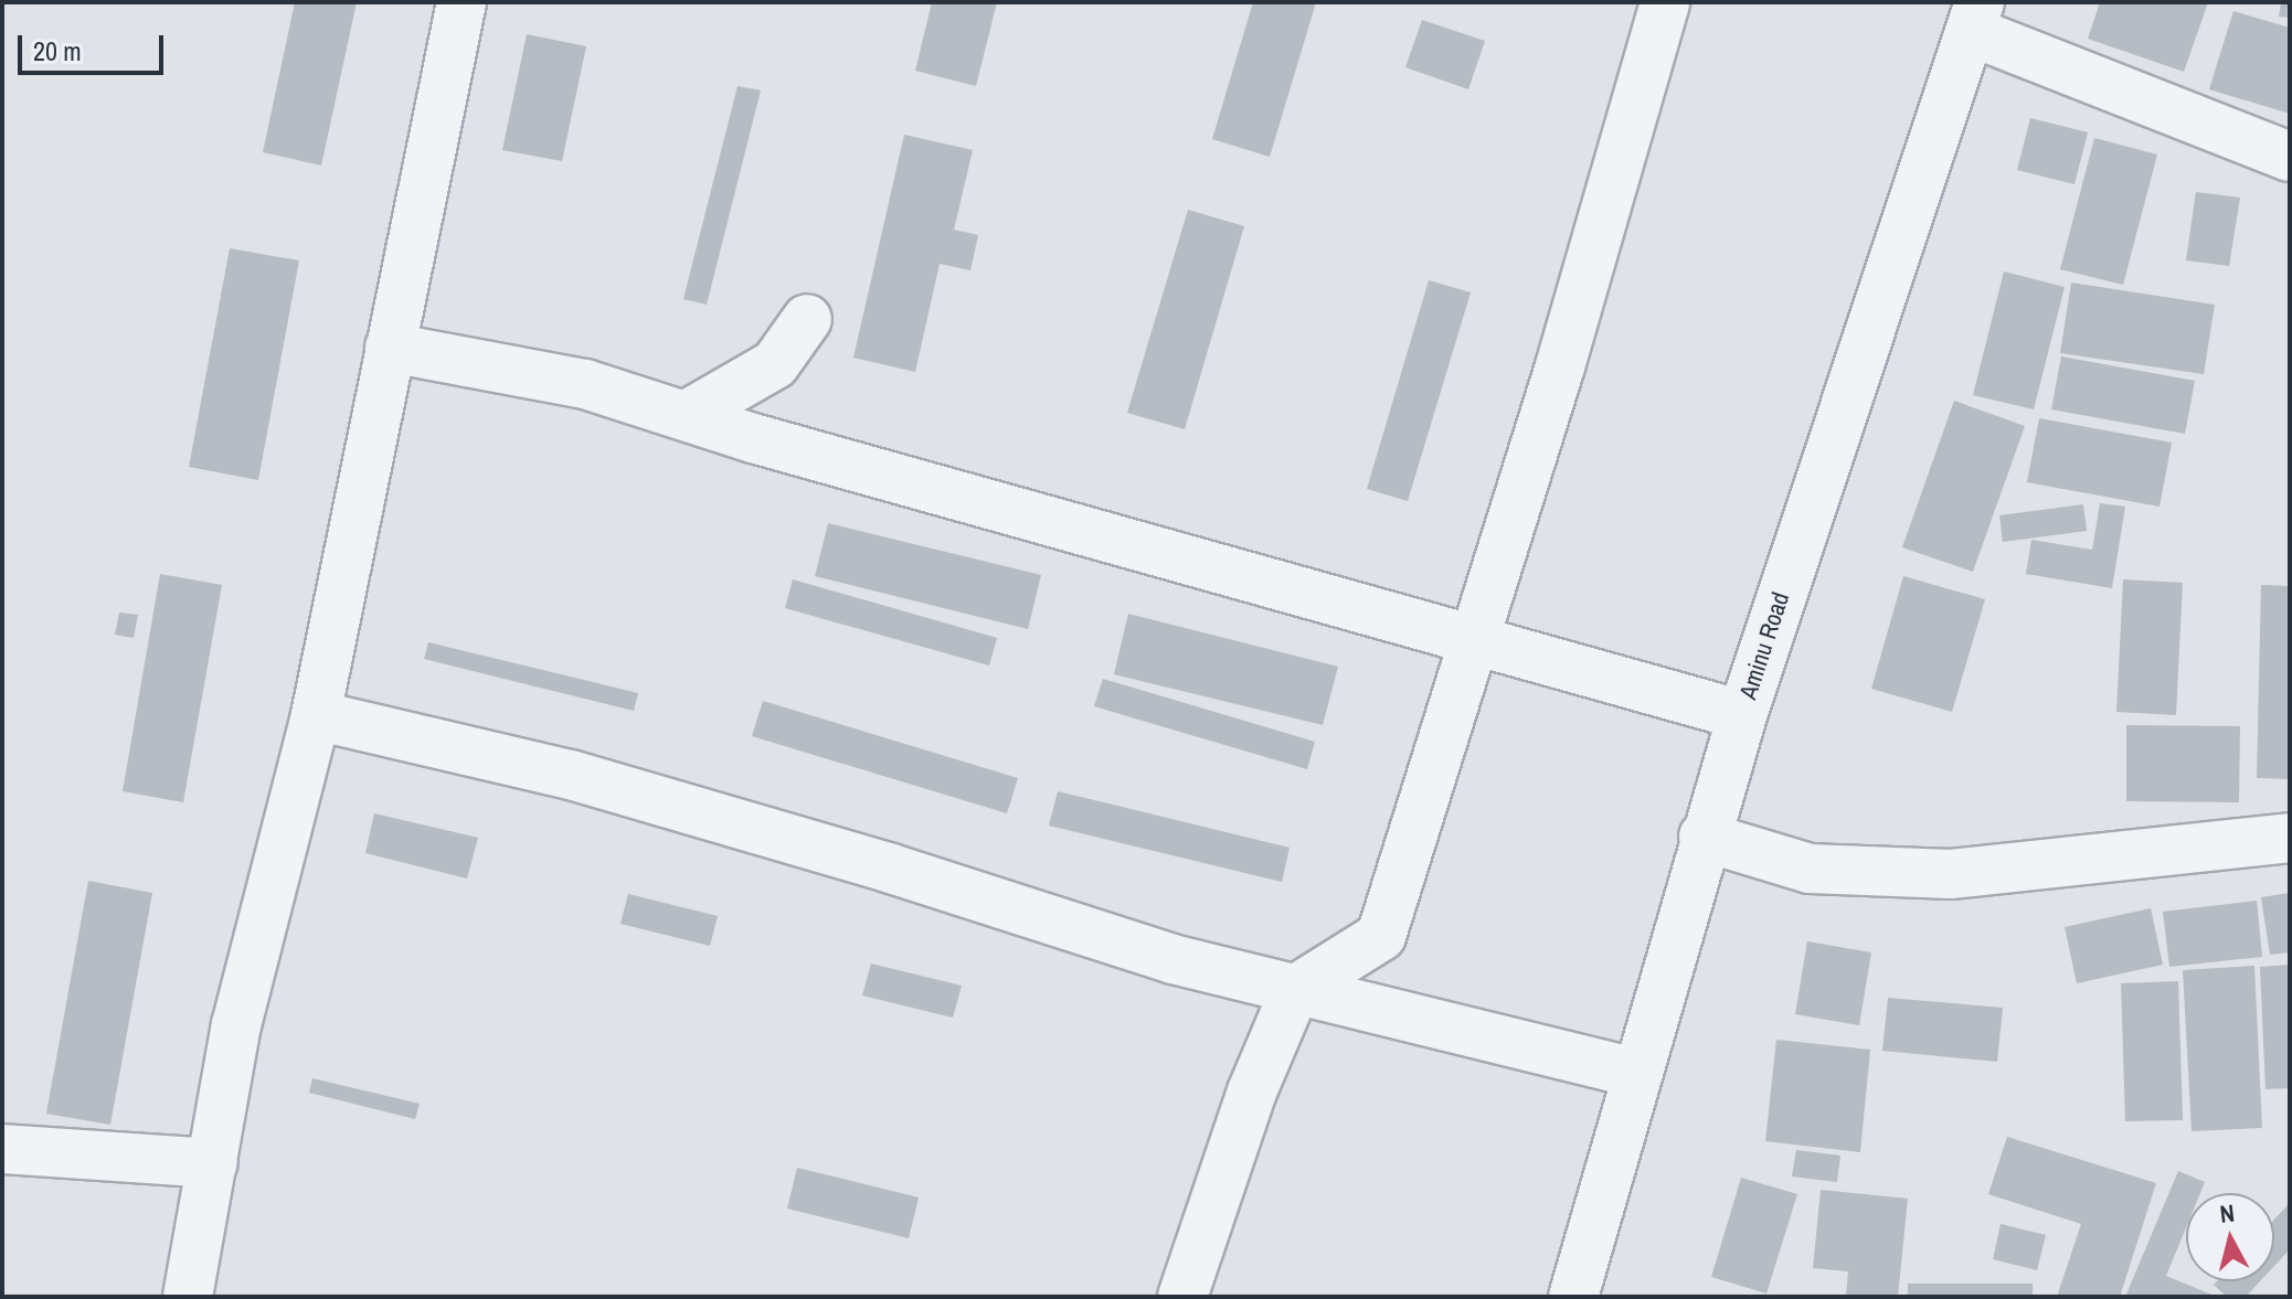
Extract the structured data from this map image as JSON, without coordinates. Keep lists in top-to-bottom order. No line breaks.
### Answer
{"streets":{"street":["Aminu Road"]},"scale_bar":"20 m","north":"top"}
